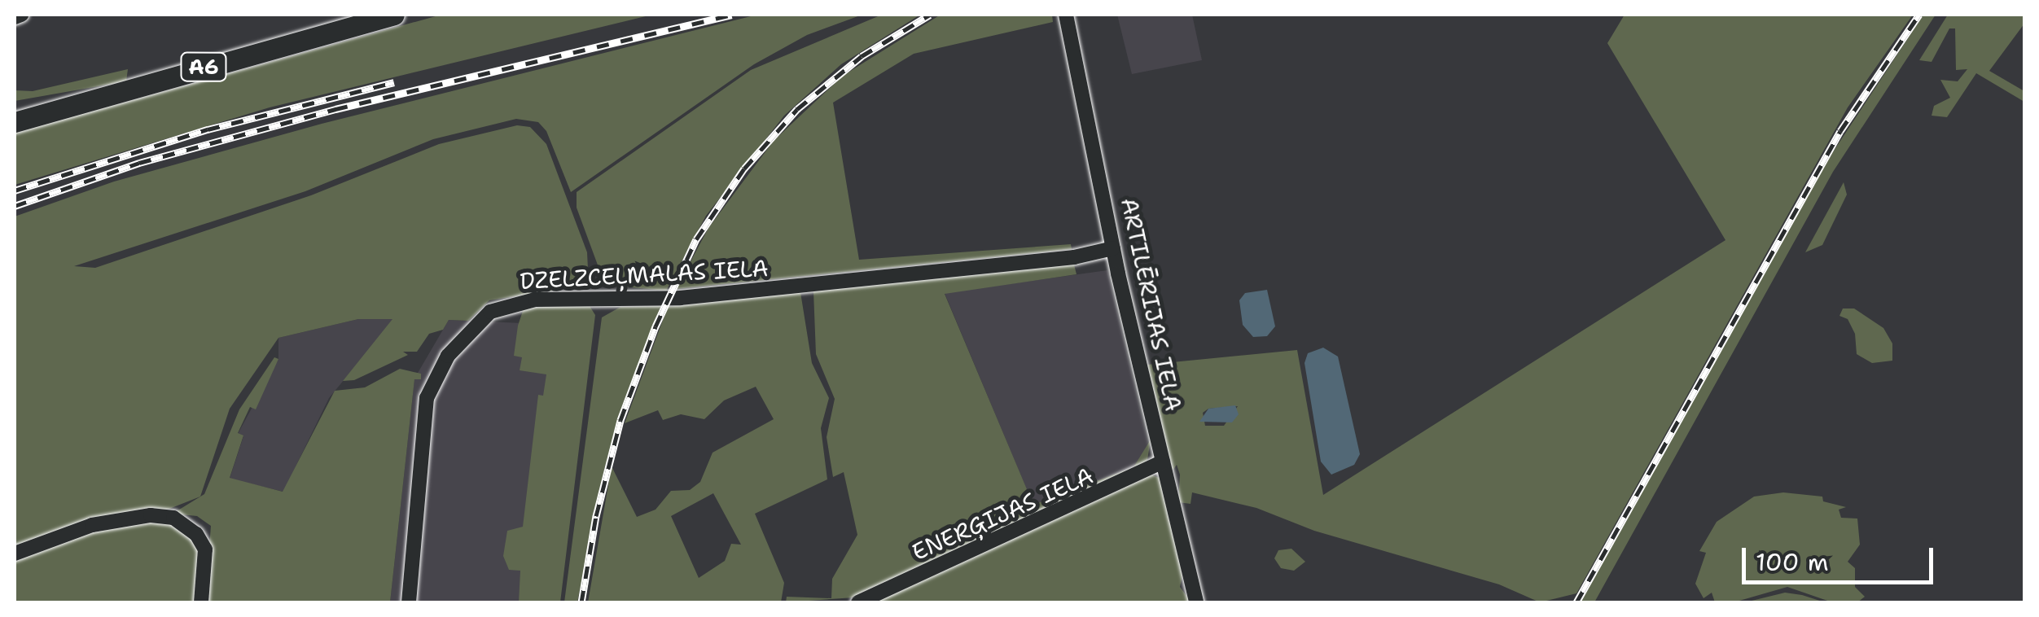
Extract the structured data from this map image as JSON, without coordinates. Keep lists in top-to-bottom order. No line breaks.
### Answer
{"streets":{"highway":["A6"],"street":["DZELZCEĻMALAS IELA","ARTILĒRIJAS IELA","ENERĢIJAS IELA"]},"crossings":[["DZELZCEĻMALAS IELA","ARTILĒRIJAS IELA"],["ARTILĒRIJAS IELA","ENERĢIJAS IELA"]],"scale_bar":"100 m"}
